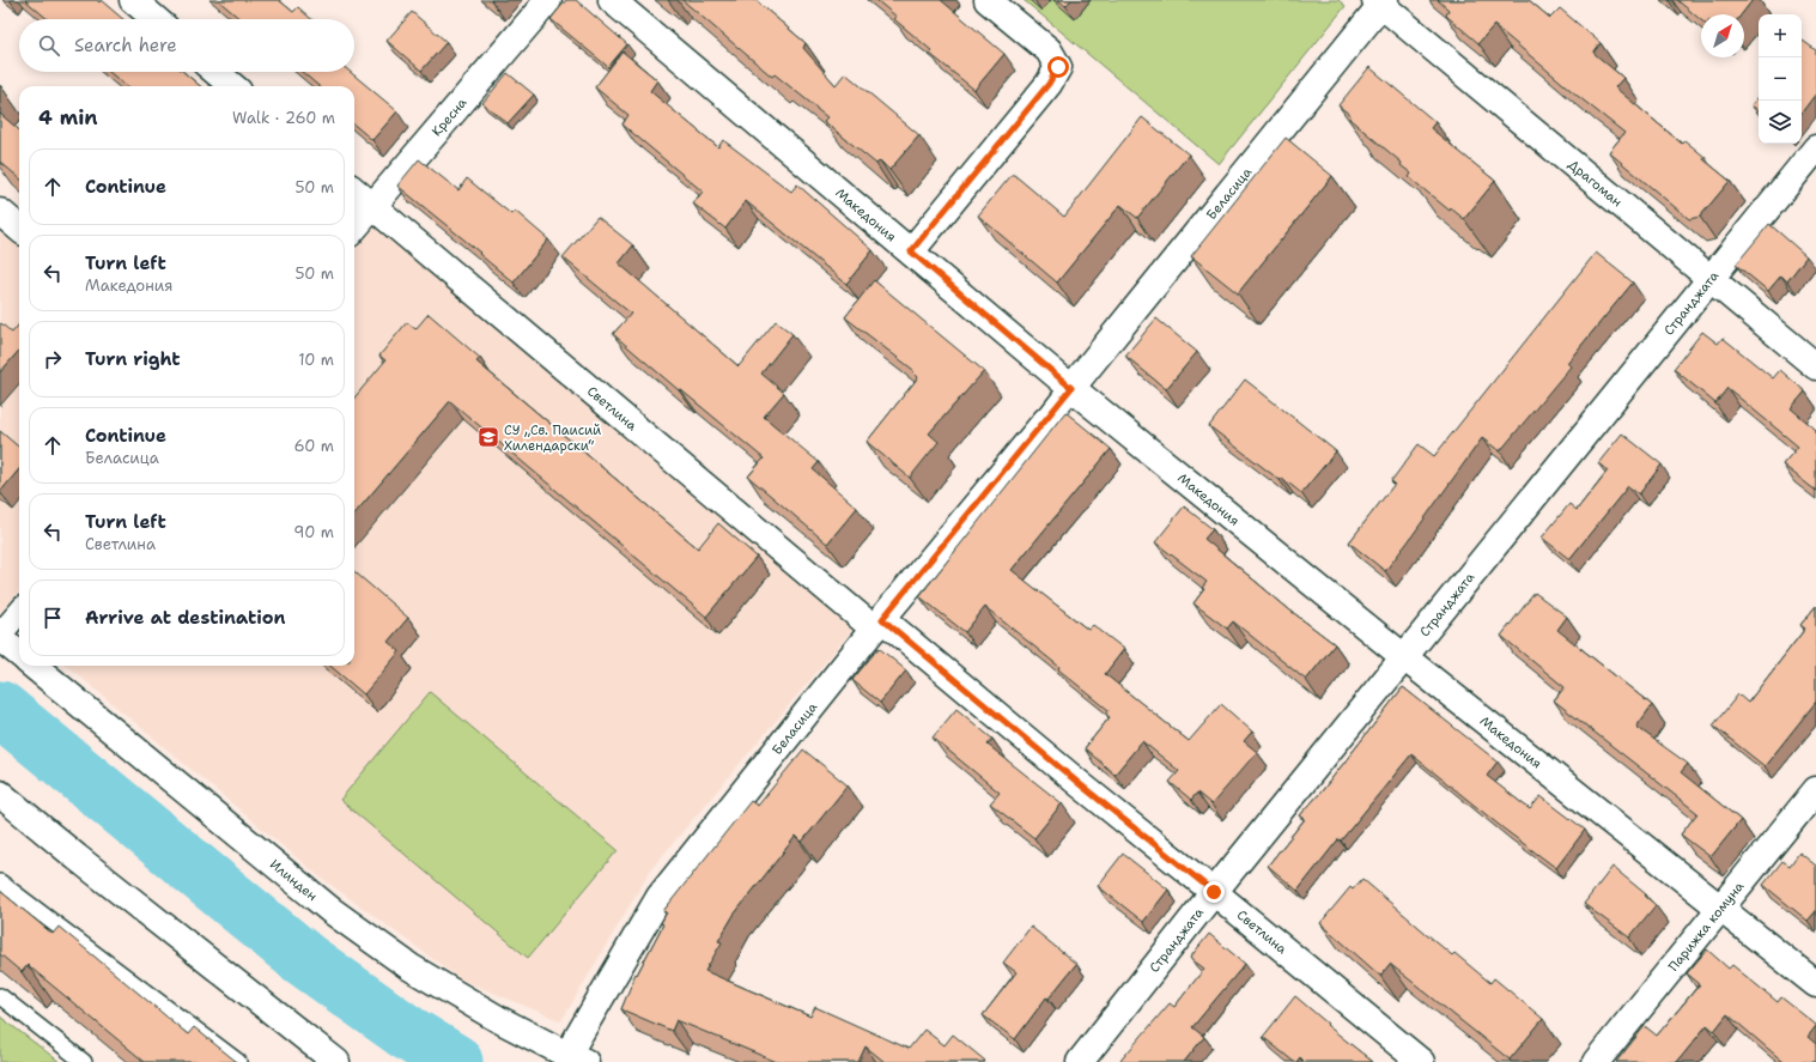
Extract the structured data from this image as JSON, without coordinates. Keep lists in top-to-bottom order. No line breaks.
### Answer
{"streets":{"street":["Кресна","Драгоман","Беласица","Македония","Странджата","Светлина","Илинден","Парижка комуна"]},"crossings":[["Кресна","Светлина"],["Драгоман","Беласица"],["Драгоман","Странджата"],["Беласица","Македония"],["Беласица","Светлина"],["Беласица","Илинден"],["Македония","Странджата"],["Македония","Парижка комуна"],["Странджата","Светлина"]],"places":{"school or university":["СУ „Св. Паисий Хилендарски“"]},"north":"top right","page":{"map_buttons":["+","−"],"search":"Search here","heading":["4 min","Walk · 260 m"],"list":[["Continue","50 m"],["Turn left","Македония","50 m"],["Turn right","10 m"],["Continue","Беласица","60 m"],["Turn left","Светлина","90 m"],"Arrive at destination"]}}
